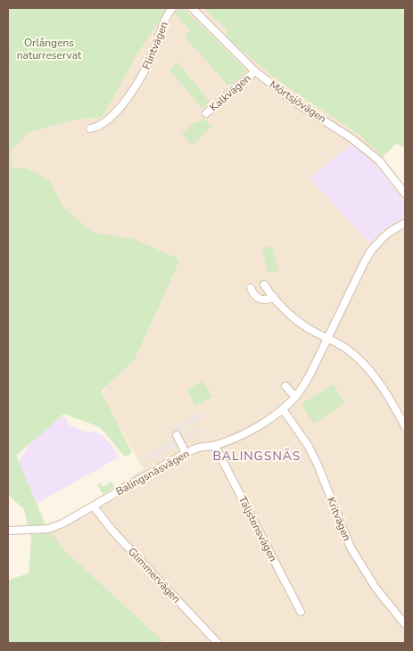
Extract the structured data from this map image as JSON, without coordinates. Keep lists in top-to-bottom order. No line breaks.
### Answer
{"streets":{"street":["Flintvägen","Kalkvägen","Mörtsjövägen","Balingsnäsvägen","Kritvägen","Täljstensvägen","Glimmervägen"]},"crossings":[["Kalkvägen","Mörtsjövägen"],["Balingsnäsvägen","Kritvägen"],["Balingsnäsvägen","Täljstensvägen"],["Balingsnäsvägen","Glimmervägen"]],"districts":["BALINGSNÄS"],"parks":["Orlångens naturreservat"]}
